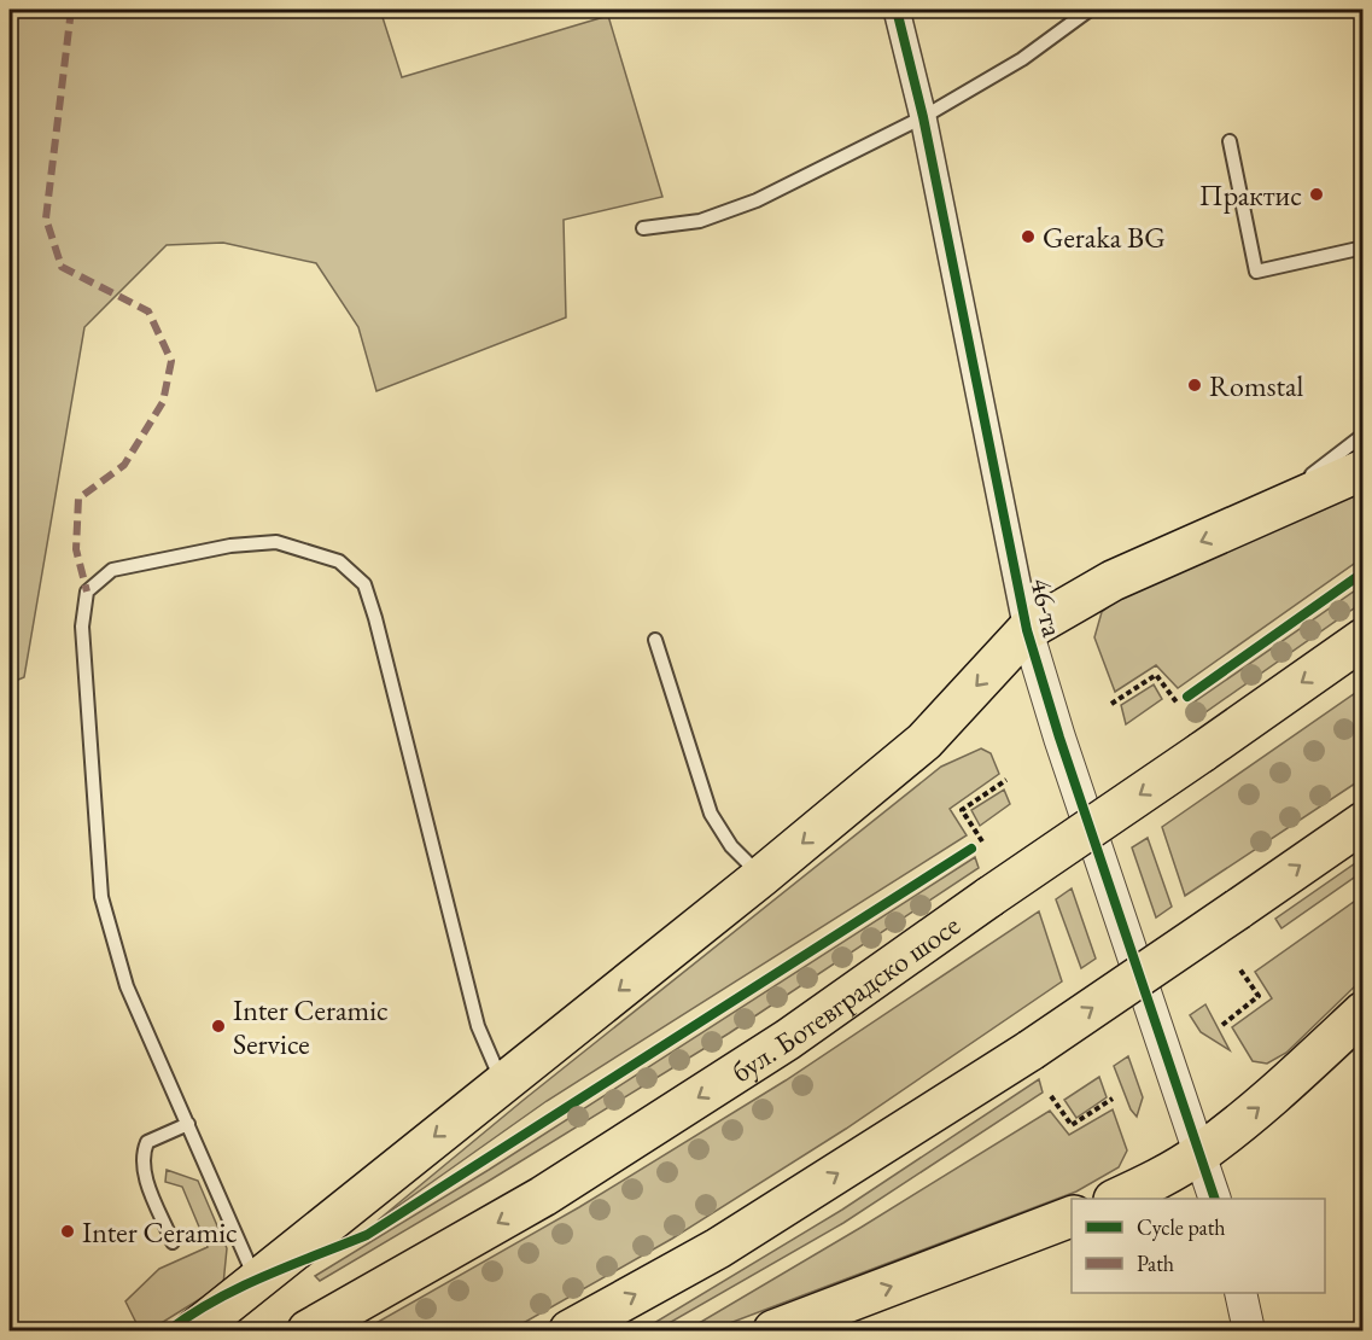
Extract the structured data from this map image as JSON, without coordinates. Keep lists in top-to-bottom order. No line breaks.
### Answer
{"streets":{"main road":["бул. Ботевградско шосе"],"street":["46-та"]},"places":["Практис","Geraka BG","Romstal","Inter Ceramic Service","Inter Ceramic"],"legend":["Cycle path","Path"]}
